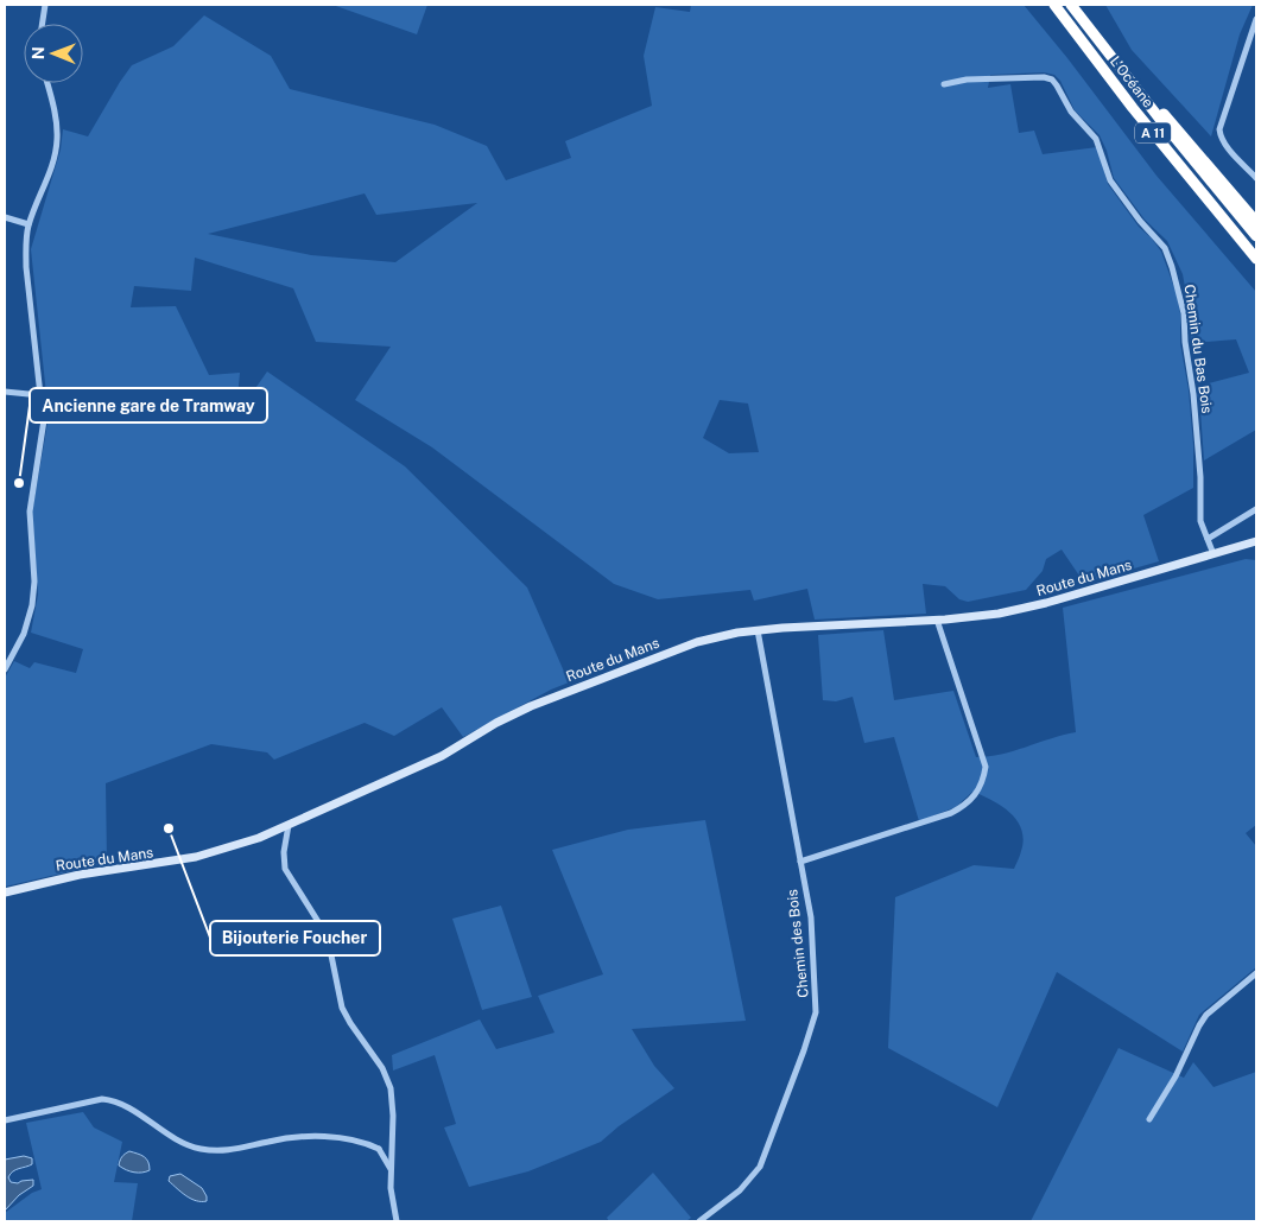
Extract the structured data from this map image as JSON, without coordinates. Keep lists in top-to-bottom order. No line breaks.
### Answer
{"streets":{"highway":["L’Océane","A 11"],"street":["Chemin du Bas Bois","Route du Mans","Chemin des Bois"]},"crossings":[["Chemin du Bas Bois","Route du Mans"],["Route du Mans","Chemin des Bois"]],"places":["Ancienne gare de Tramway","Bijouterie Foucher"],"north":"left"}
